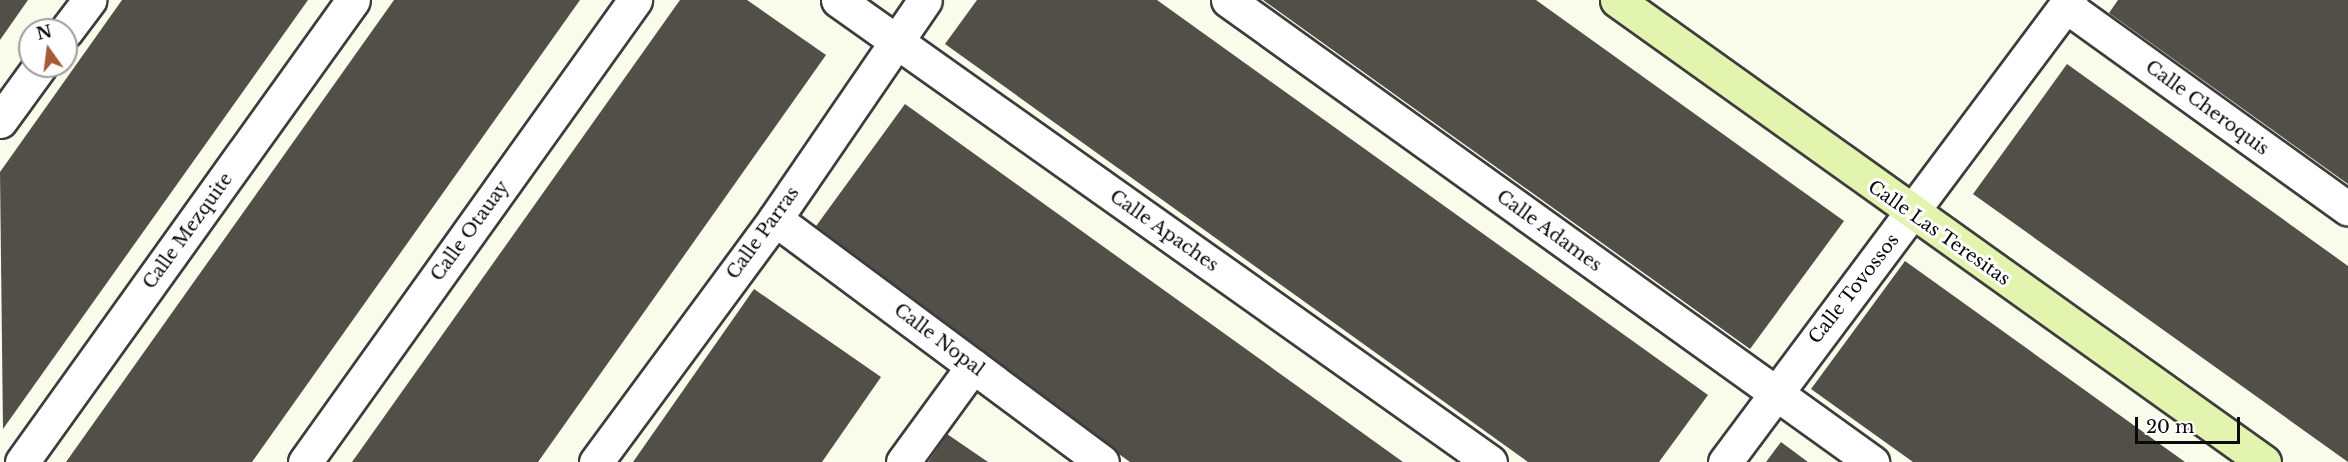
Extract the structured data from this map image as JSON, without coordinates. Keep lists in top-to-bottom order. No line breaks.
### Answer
{"streets":{"street":["Calle Cheroquis","Calle Mezquite","Calle Otauay","Calle Apaches","Calle Adames","Calle Parras","Calle Las Teresitas","Calle Tovossos","Calle Nopal"]},"crossings":[["Calle Cheroquis","Calle Tovossos"],["Calle Apaches","Calle Parras"],["Calle Adames","Calle Tovossos"],["Calle Parras","Calle Nopal"],["Calle Las Teresitas","Calle Tovossos"]],"scale_bar":"20 m","north":"top"}
